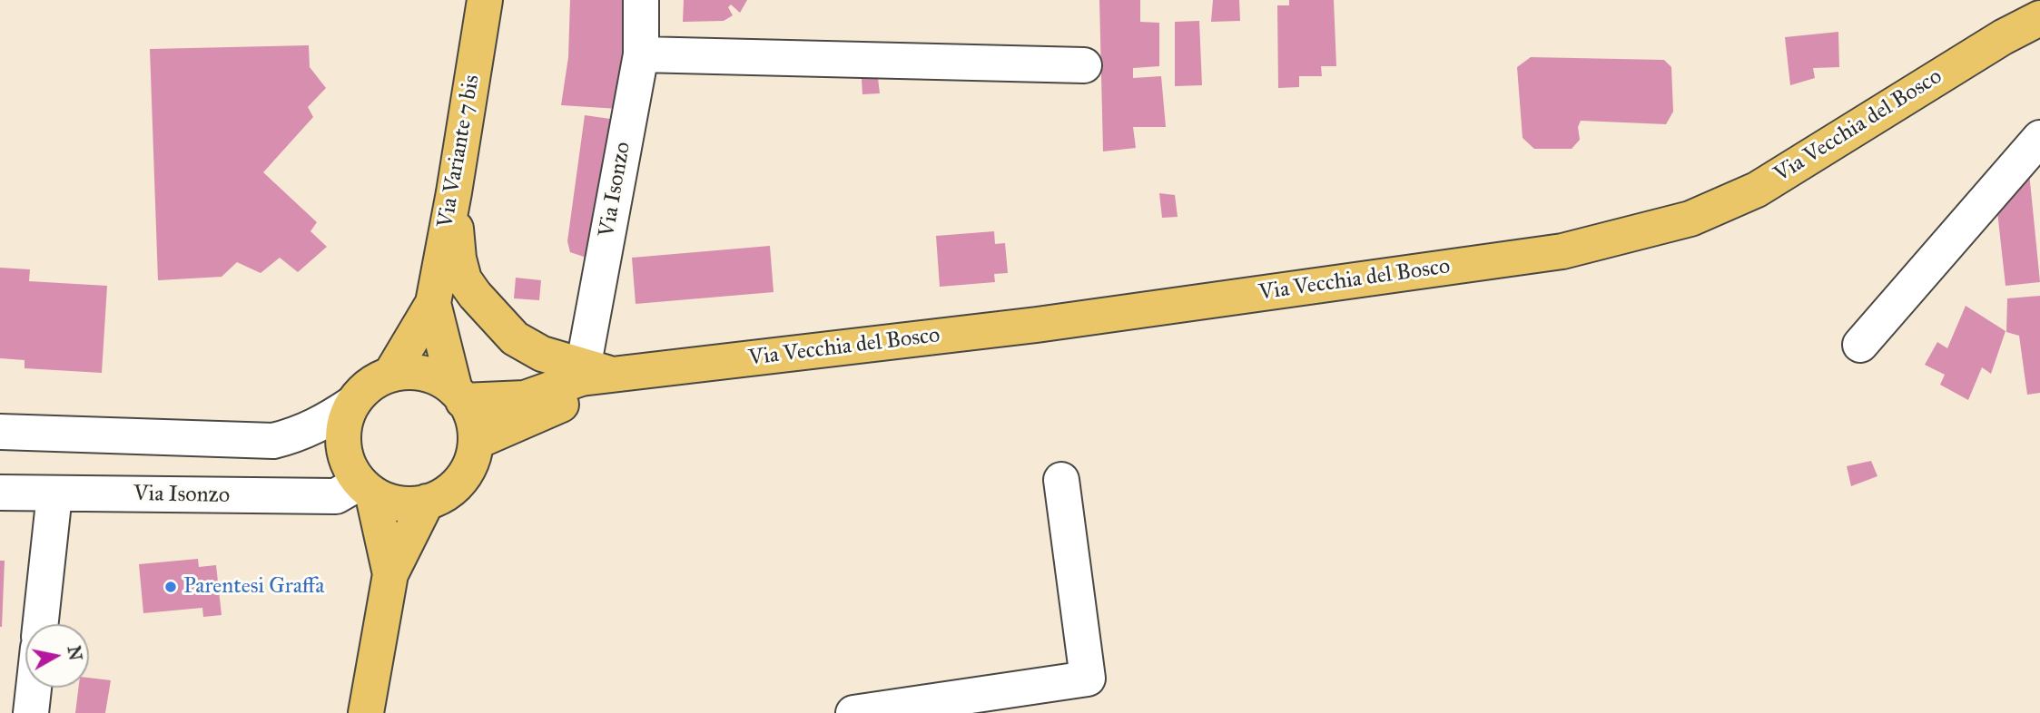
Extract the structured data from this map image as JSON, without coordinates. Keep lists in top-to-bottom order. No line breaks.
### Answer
{"streets":{"main road":["Via Vecchia del Bosco","Via Variante 7 bis"],"street":["Via Isonzo"]},"crossings":[["Via Vecchia del Bosco","Via Variante 7 bis"],["Via Vecchia del Bosco","Via Isonzo"],["Via Variante 7 bis","Via Isonzo"]],"places":["Parentesi Graffa"],"north":"right"}
